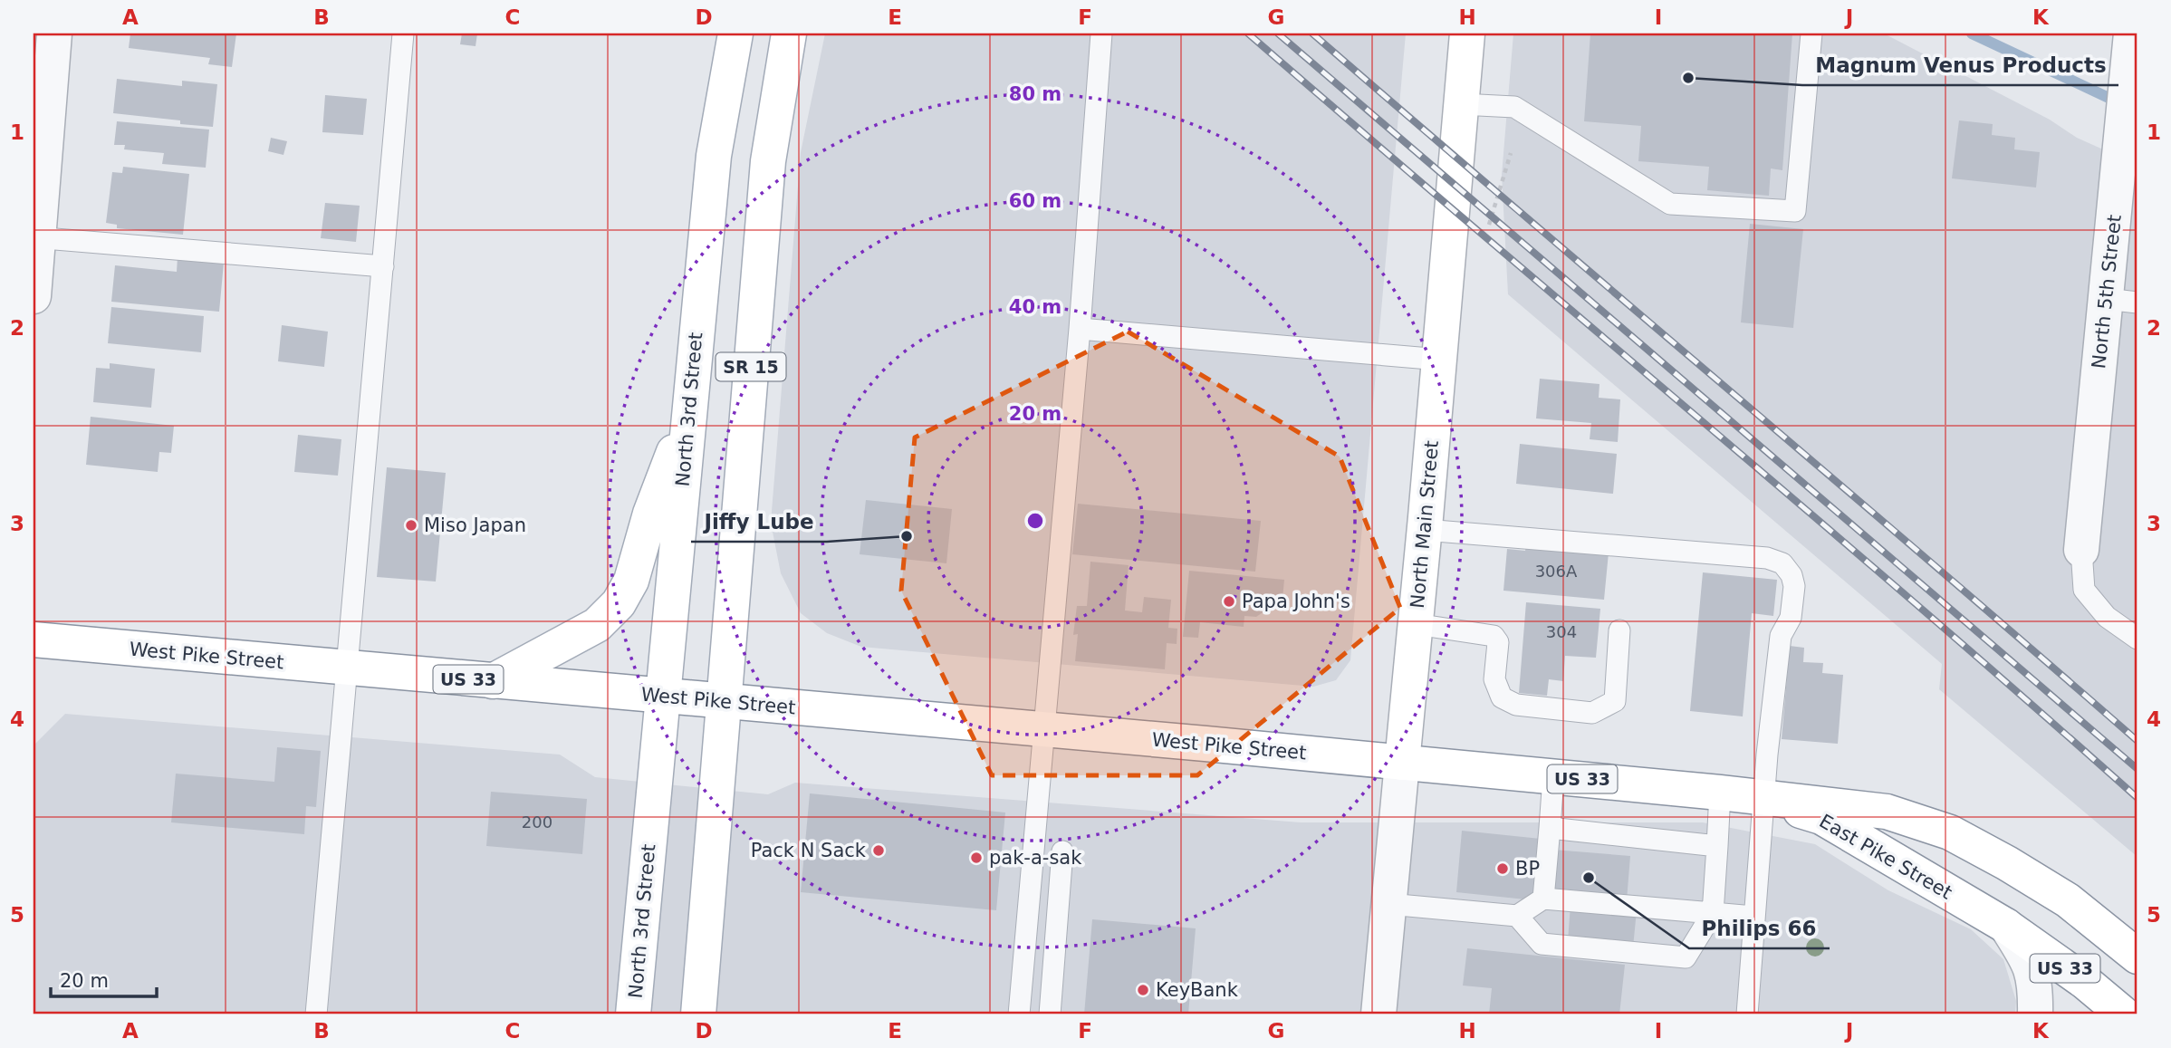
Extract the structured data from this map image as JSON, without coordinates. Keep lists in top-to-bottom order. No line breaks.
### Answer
{"streets":{"main road":["SR 15","North 3rd Street","North Main Street","West Pike Street","US 33","East Pike Street"],"street":["North 5th Street"]},"crossings":[["SR 15","West Pike Street"],["North 3rd Street","West Pike Street"],["North Main Street","West Pike Street"],["North Main Street","East Pike Street"],["West Pike Street","East Pike Street"],["US 33","East Pike Street"]],"places":["Magnum Venus Products","Miso Japan","Jiffy Lube","Papa John's","Pack N Sack","pak-a-sak","BP","Philips 66","KeyBank"],"house_numbers":["306A","304","200"],"scale_bar":"20 m","grid":{"columns":["A","B","C","D","E","F","G","H","I","J","K"],"rows":["1","2","3","4","5"]},"rings":["80 m","60 m","40 m","20 m"]}
